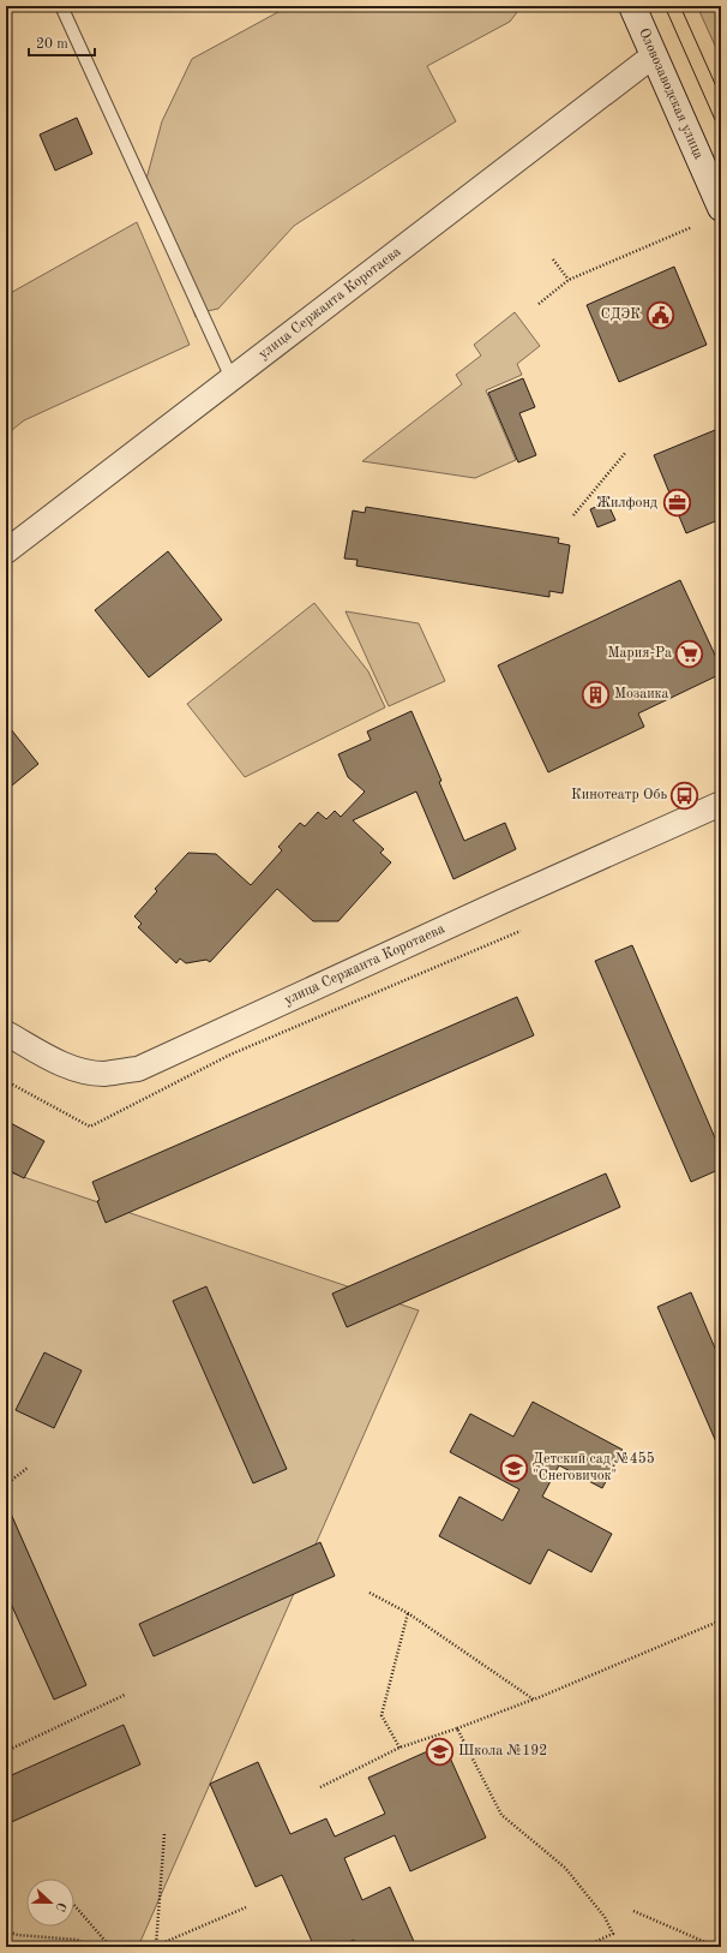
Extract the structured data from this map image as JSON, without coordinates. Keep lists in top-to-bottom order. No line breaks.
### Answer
{"streets":{"street":["Оловозаводская улица","улица Сержанта Коротаева"]},"crossings":[["Оловозаводская улица","улица Сержанта Коротаева"]],"places":{"public building":["СДЭК"],"office":["Жилфонд"],"supermarket":["Мария-Ра"],"building":["Мозаика"],"bus stop":["Кинотеатр Обь"],"school or university":["Детский сад №455 \"Снеговичок\"","Школа №192"]},"scale_bar":"20 m","north":"right"}
